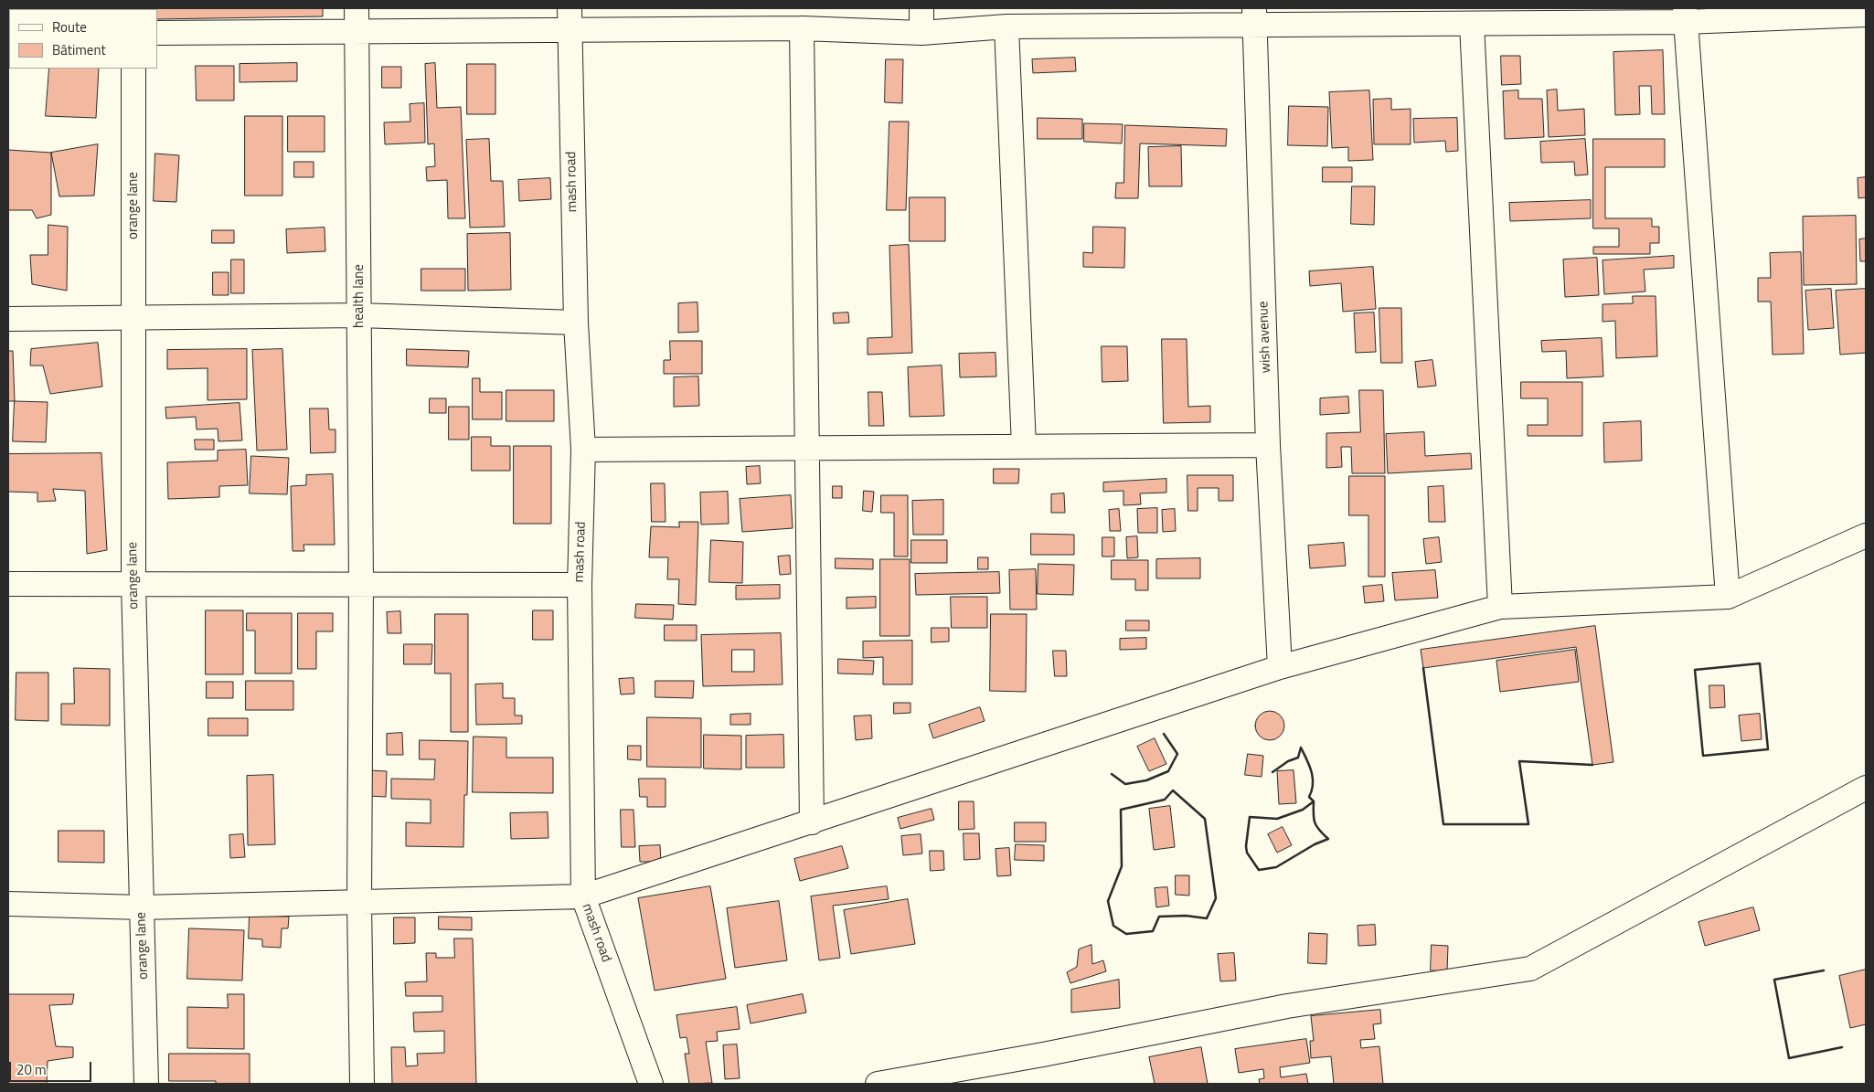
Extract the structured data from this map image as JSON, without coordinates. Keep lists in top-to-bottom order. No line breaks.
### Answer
{"streets":{"street":["mash road","orange lane","health lane","wish avenue"]},"legend":["Route","Bâtiment"],"scale_bar":"20 m"}
